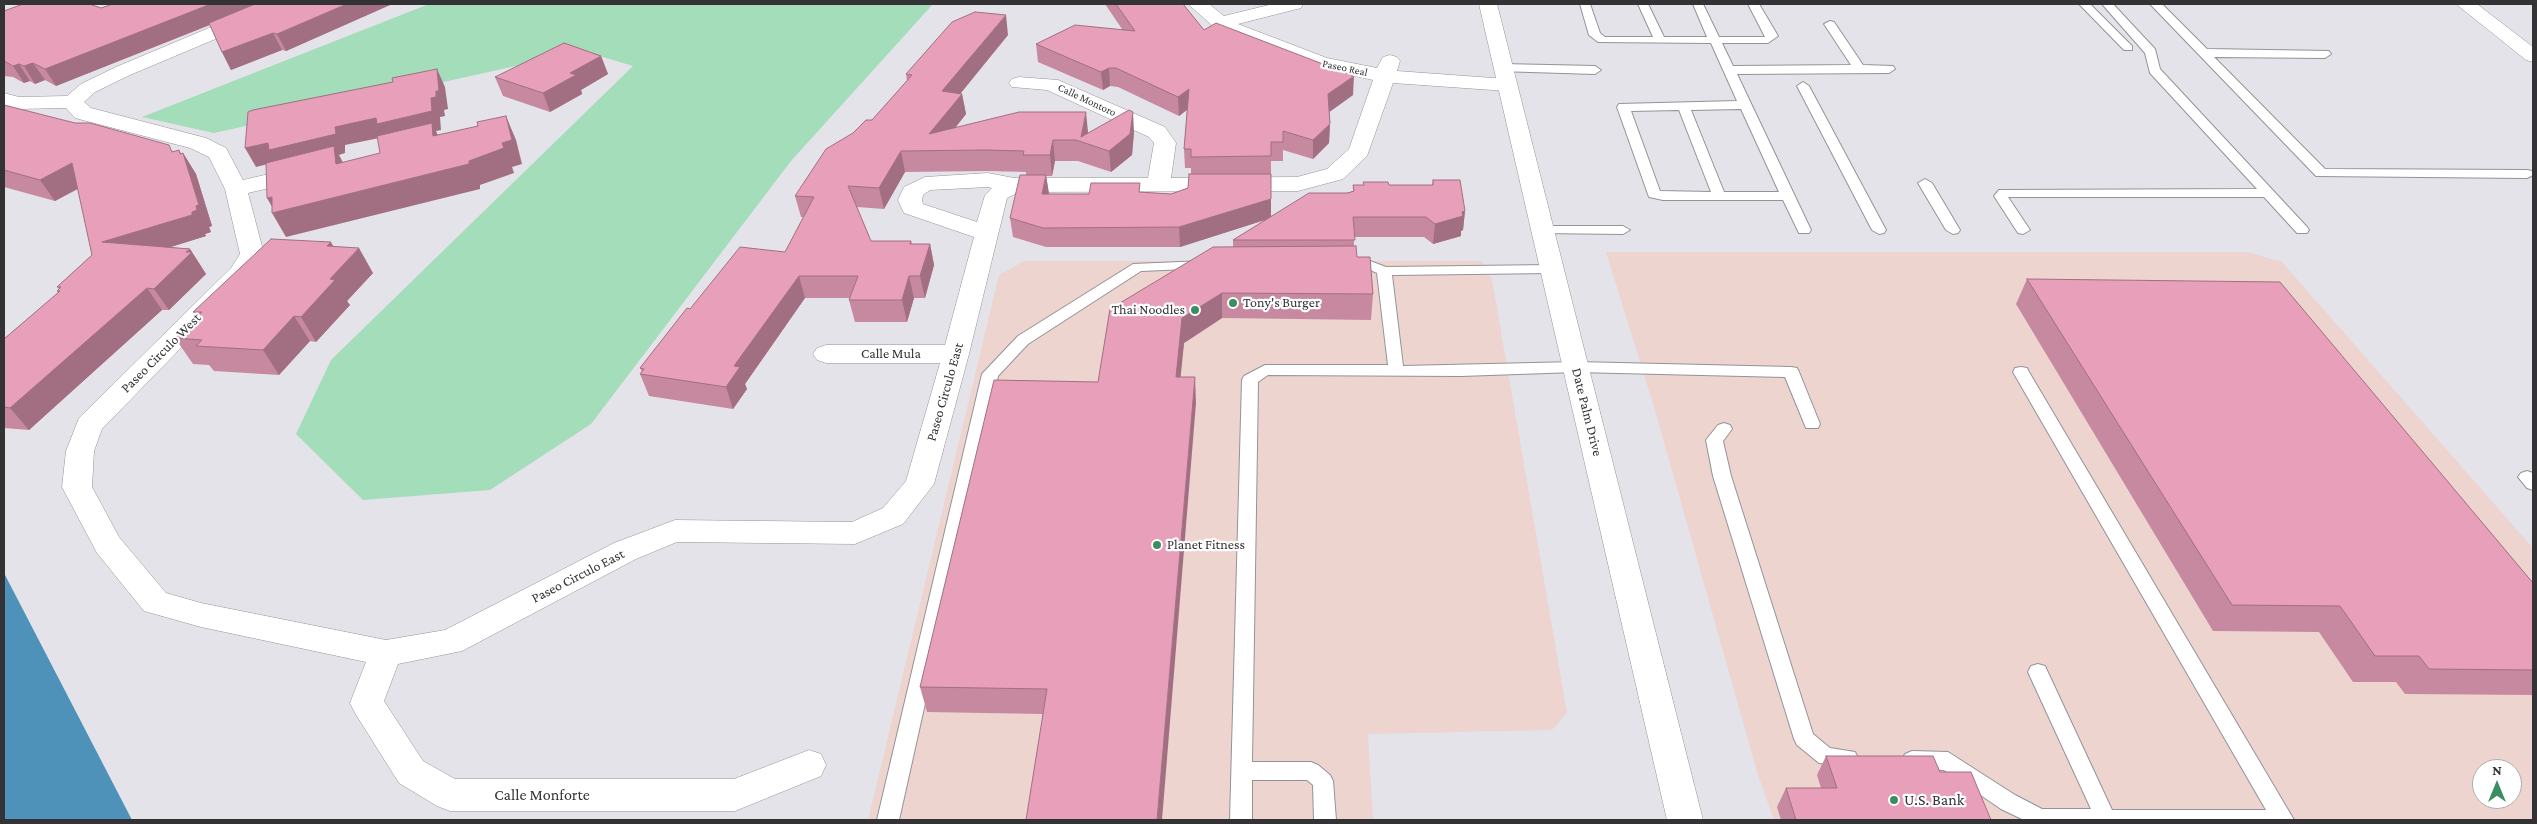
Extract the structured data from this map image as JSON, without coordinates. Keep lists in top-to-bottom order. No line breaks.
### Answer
{"streets":{"street":["Paseo Real","Calle Montoro","Paseo Circulo West","Calle Mula","Paseo Circulo East","Date Palm Drive","Calle Monforte"]},"crossings":[["Paseo Real","Date Palm Drive"],["Paseo Circulo West","Paseo Circulo East"],["Paseo Circulo West","Calle Monforte"],["Calle Mula","Paseo Circulo East"],["Paseo Circulo East","Calle Monforte"]],"places":["Tony's Burger","Thai Noodles","Planet Fitness","U.S. Bank"],"north":"top"}
